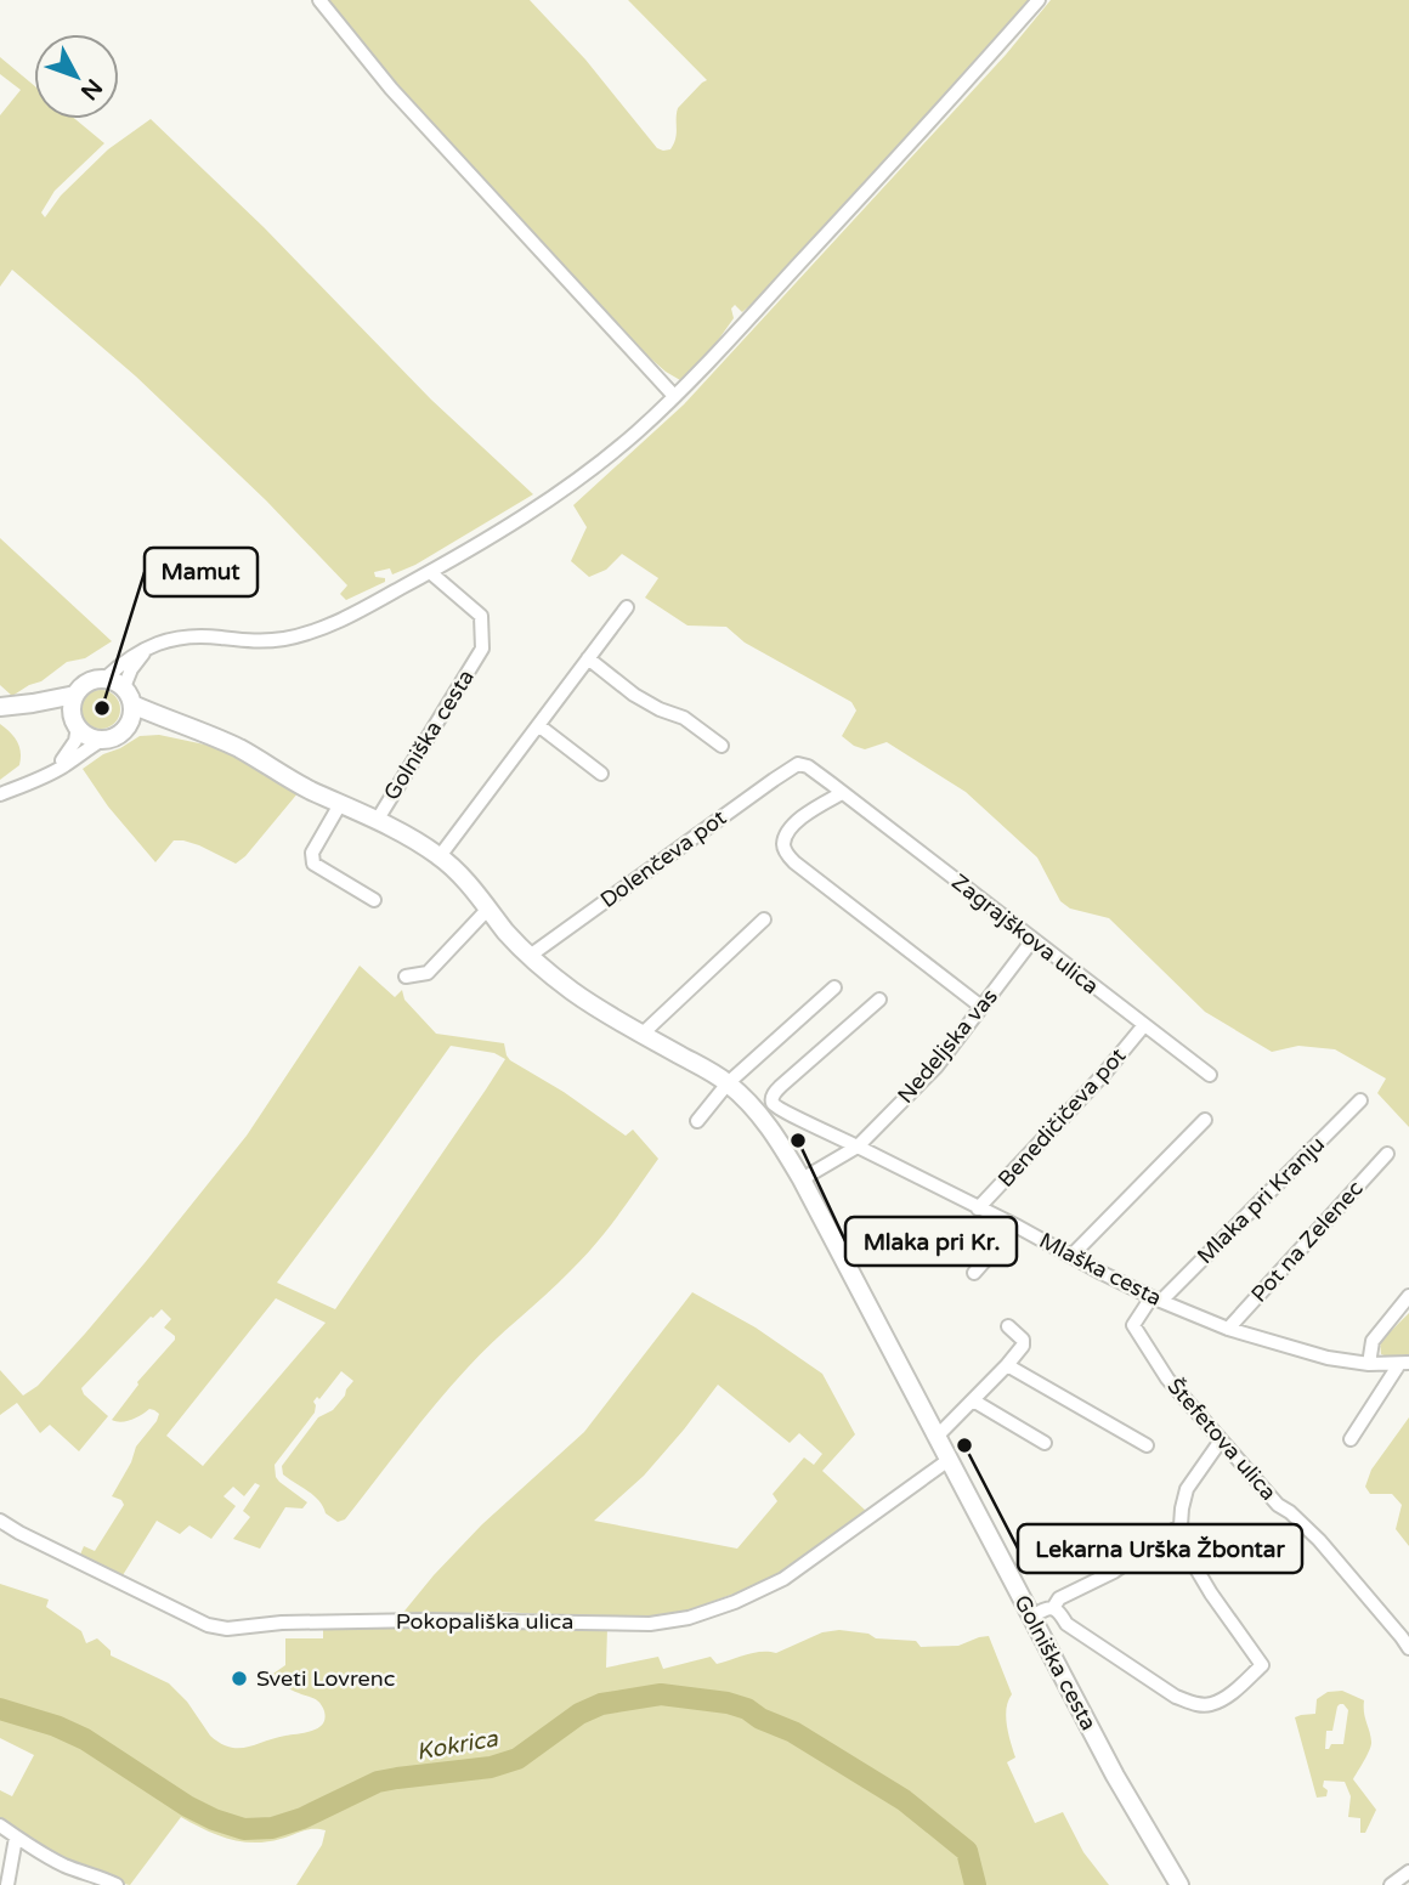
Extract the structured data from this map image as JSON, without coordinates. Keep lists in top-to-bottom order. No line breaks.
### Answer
{"streets":{"main road":["Golniška cesta"],"street":["Dolenčeva pot","Zagrajškova ulica","Nedeljska vas","Benedičičeva pot","Mlaka pri Kranju","Pot na Zelenec","Mlaška cesta","Štefetova ulica","Pokopališka ulica"]},"crossings":[["Golniška cesta","Dolenčeva pot"],["Golniška cesta","Pokopališka ulica"],["Dolenčeva pot","Zagrajškova ulica"],["Zagrajškova ulica","Nedeljska vas"],["Zagrajškova ulica","Benedičičeva pot"],["Nedeljska vas","Mlaška cesta"],["Benedičičeva pot","Mlaška cesta"],["Mlaka pri Kranju","Mlaška cesta"],["Mlaka pri Kranju","Štefetova ulica"],["Pot na Zelenec","Mlaška cesta"],["Mlaška cesta","Štefetova ulica"]],"water":["Kokrica"],"places":["Mamut","Mlaka pri Kr.","Lekarna Urška Žbontar","Sveti Lovrenc"],"north":"bottom right"}
